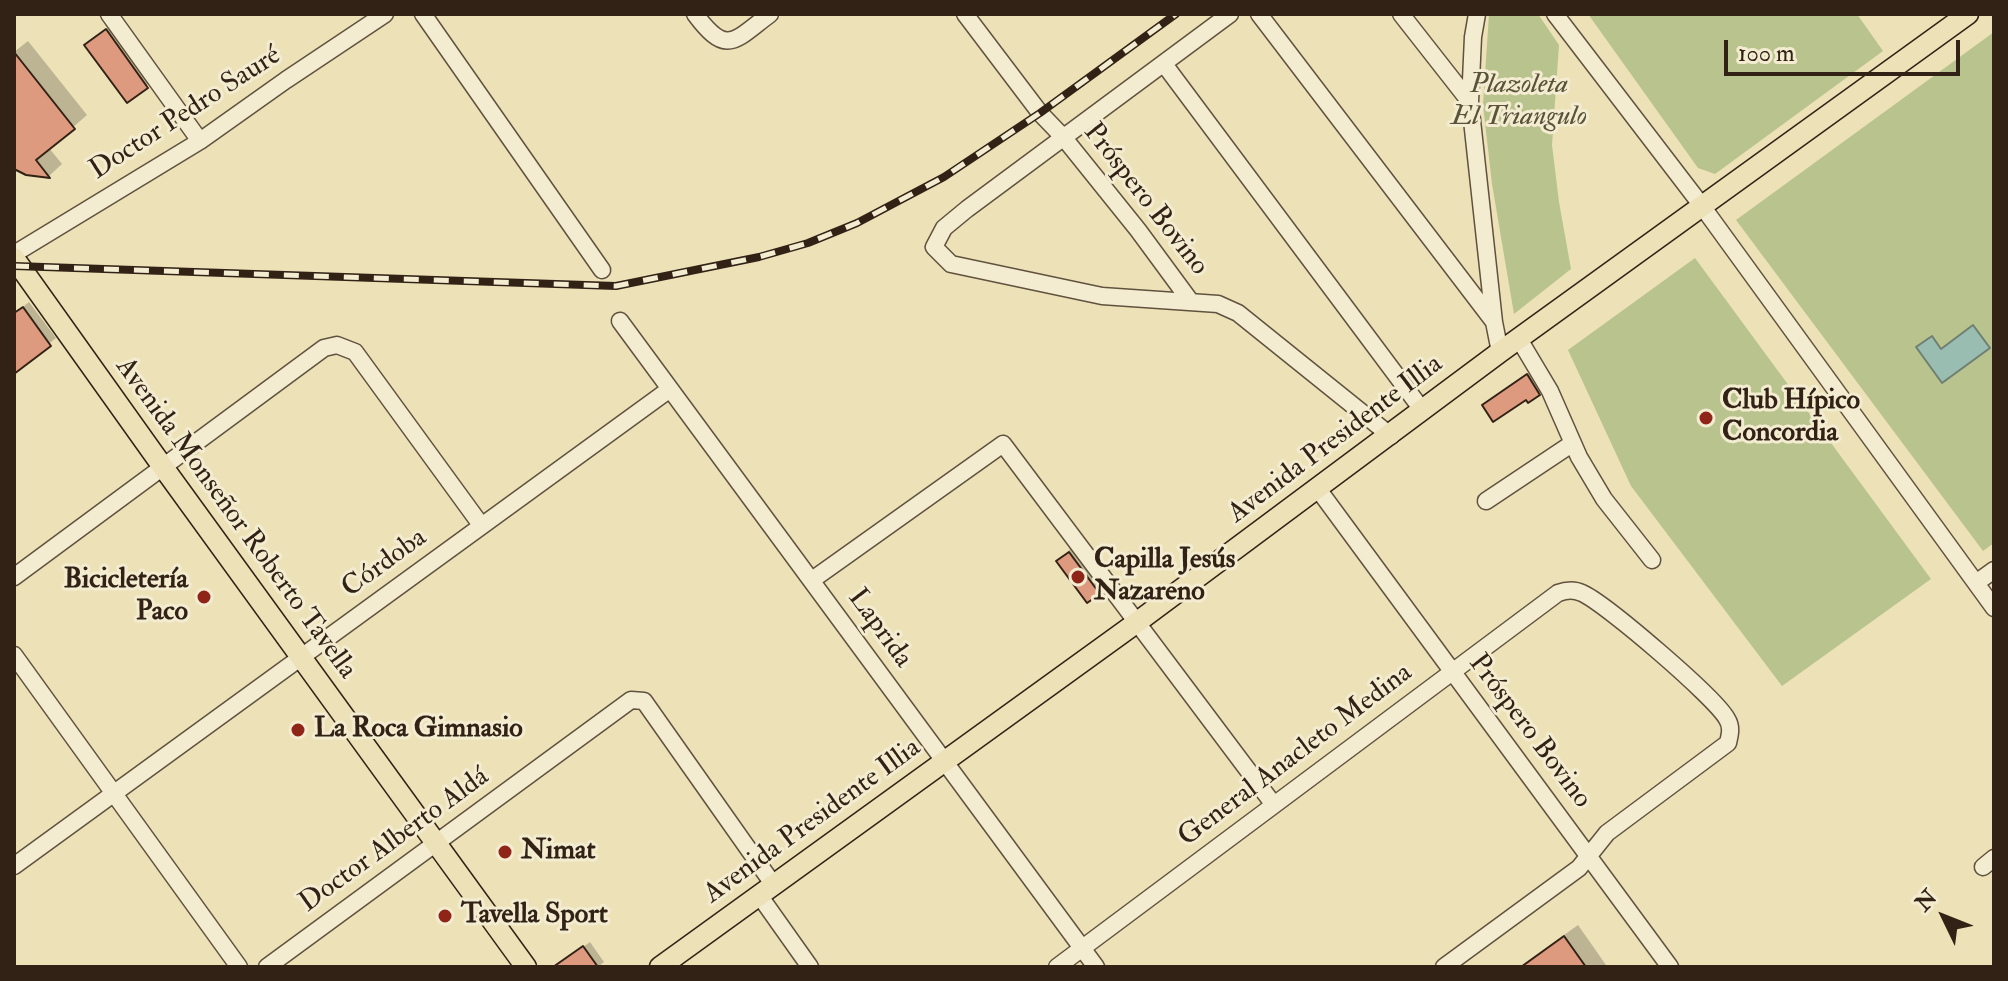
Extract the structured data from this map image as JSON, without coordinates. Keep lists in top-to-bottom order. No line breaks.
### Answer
{"streets":{"main road":["Avenida Presidente Illia","Avenida Monseñor Roberto Tavella"],"street":["Doctor Pedro Sauré","Próspero Bovino","Córdoba","Laprida","General Anacleto Medina","Doctor Alberto Aldá"]},"crossings":[["Doctor Pedro Sauré","Avenida Monseñor Roberto Tavella"],["Próspero Bovino","Avenida Presidente Illia"],["Próspero Bovino","General Anacleto Medina"],["Avenida Presidente Illia","Laprida"],["Avenida Presidente Illia","Doctor Alberto Aldá"],["Avenida Monseñor Roberto Tavella","Córdoba"],["Avenida Monseñor Roberto Tavella","Doctor Alberto Aldá"],["Córdoba","Laprida"],["Laprida","General Anacleto Medina"]],"parks":["Plazoleta El Triangulo"],"places":["Club Hípico Concordia","Capilla Jesús Nazareno","Bicicletería Paco","La Roca Gimnasio","Nimat","Tavella Sport"],"scale_bar":"100 m","north":"top left"}
